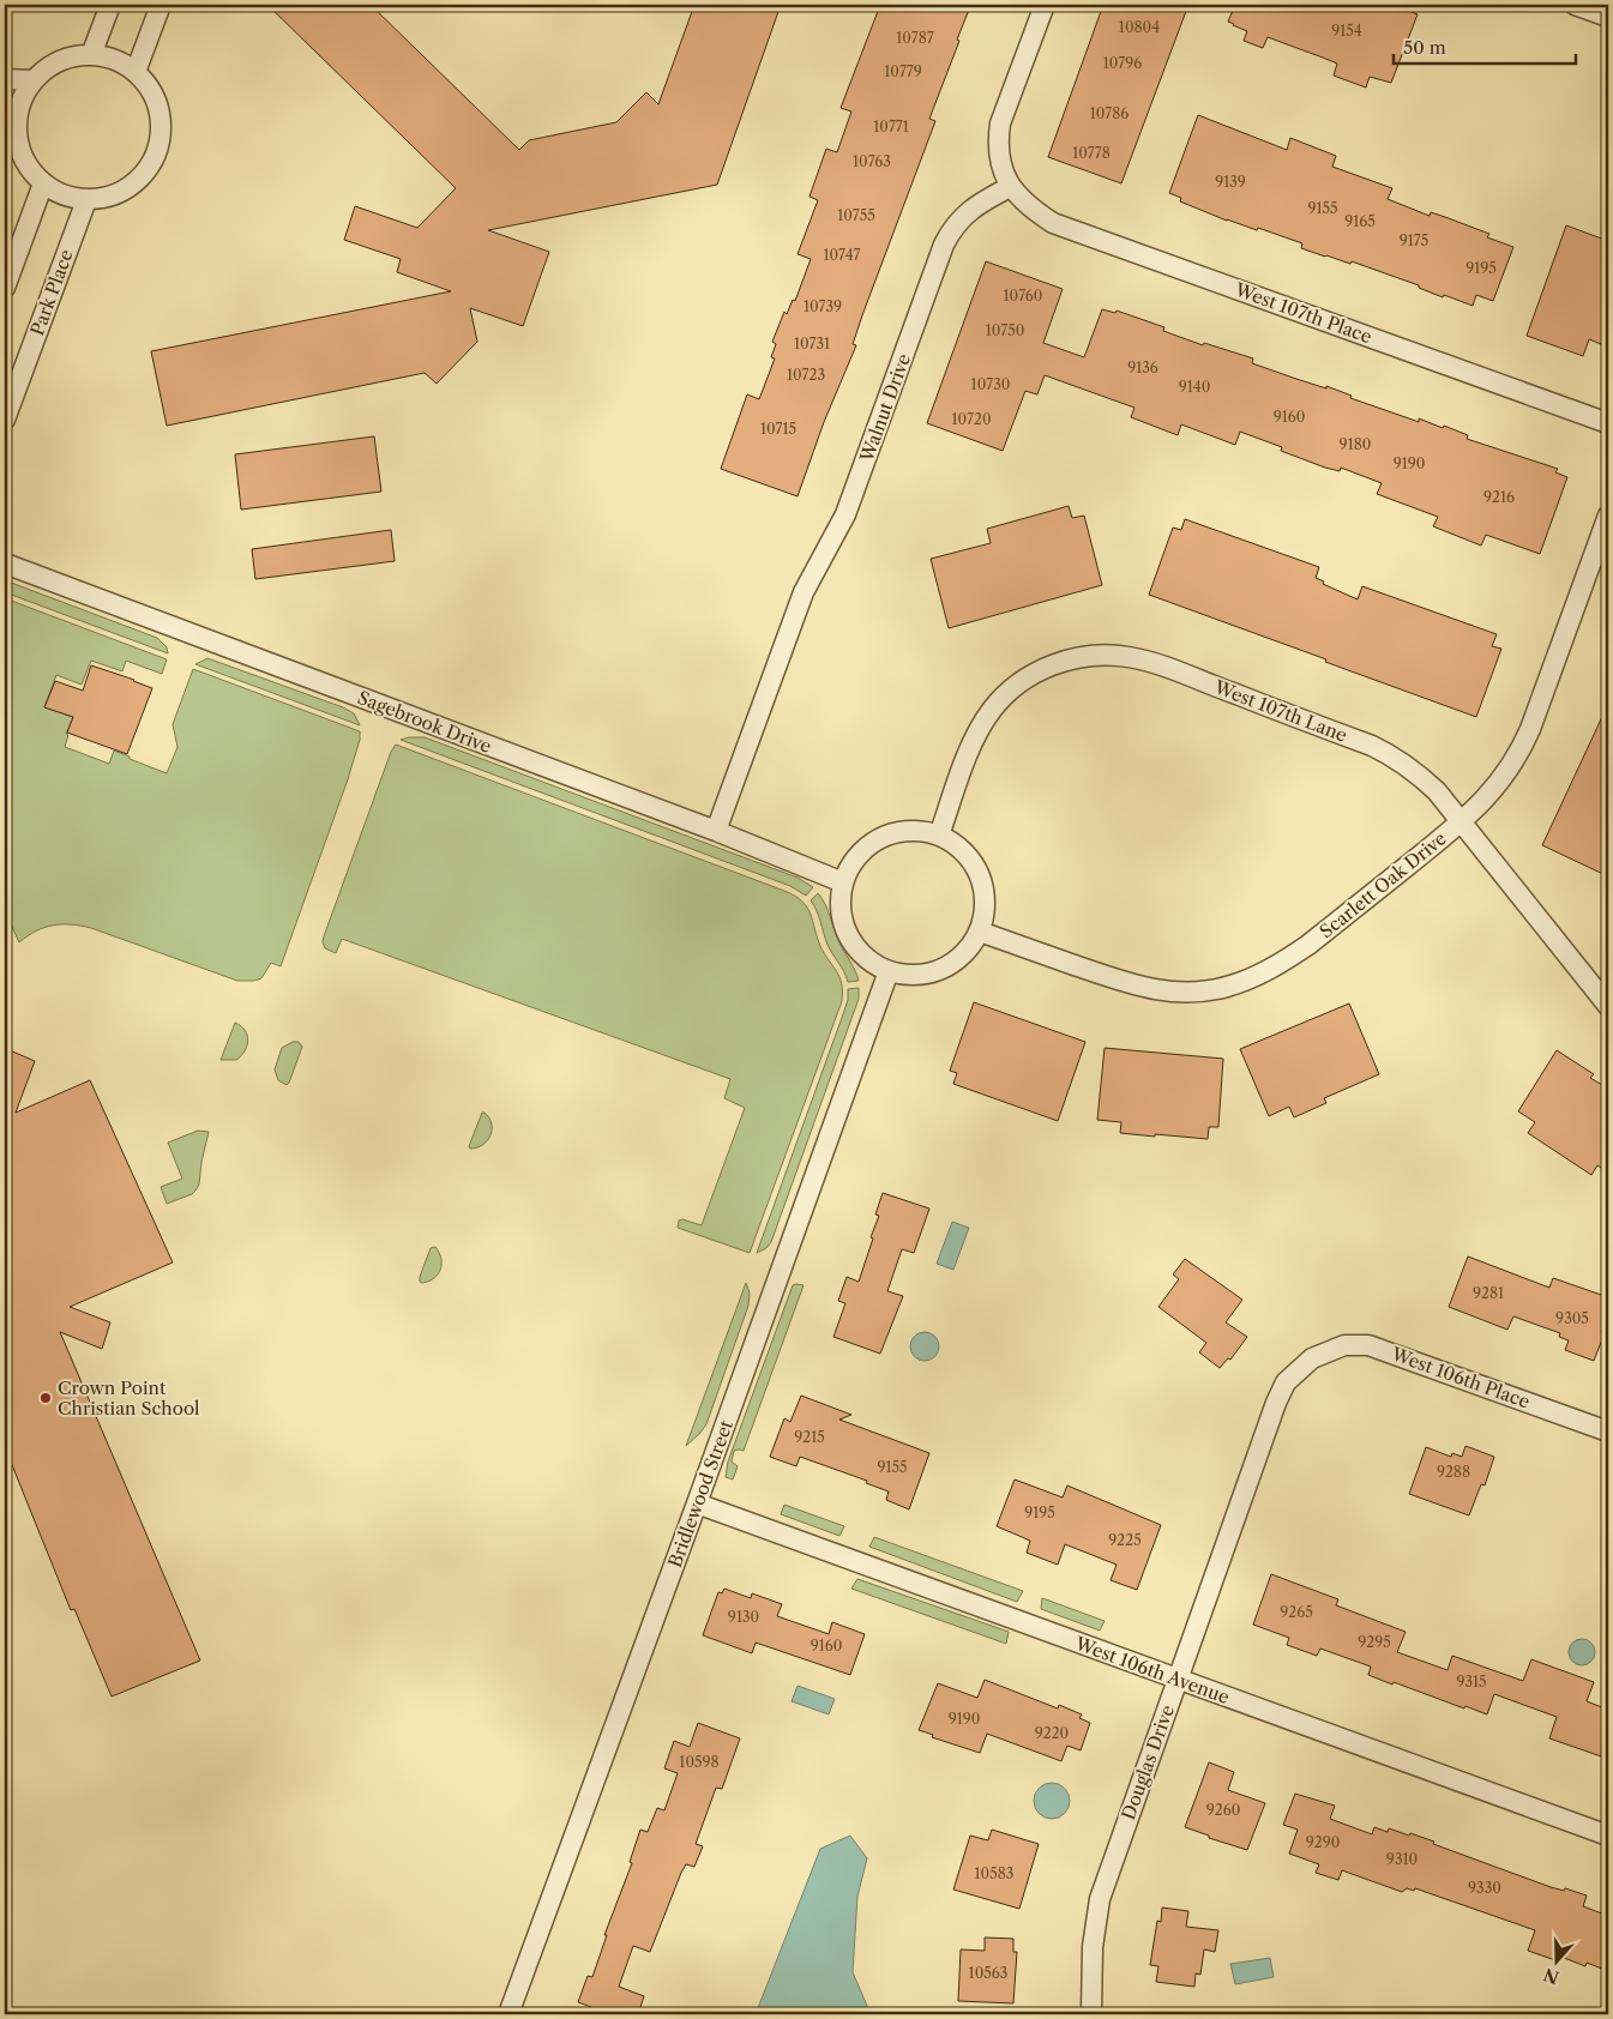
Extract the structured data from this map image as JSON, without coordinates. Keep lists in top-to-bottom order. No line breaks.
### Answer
{"streets":{"street":["Park Place","West 107th Place","Walnut Drive","West 107th Lane","Sagebrook Drive","Scarlett Oak Drive","West 106th Place","Bridlewood Street","West 106th Avenue","Douglas Drive"]},"crossings":[["West 107th Place","Walnut Drive"],["Walnut Drive","Sagebrook Drive"],["West 107th Lane","Sagebrook Drive"],["West 107th Lane","Scarlett Oak Drive"],["West 107th Lane","Bridlewood Street"],["Sagebrook Drive","Scarlett Oak Drive"],["Sagebrook Drive","Bridlewood Street"],["Scarlett Oak Drive","Bridlewood Street"],["West 106th Place","Douglas Drive"],["Bridlewood Street","West 106th Avenue"],["West 106th Avenue","Douglas Drive"]],"places":["Crown Point Christian School"],"house_numbers":["10804","9154","10787","10796","10779","10786","10771","10778","10763","9139","9155","10755","9165","9175","10747","9195","10760","10739","10750","10731","9136","10723","10730","9140","9160","10720","10715","9180","9190","9216","9281","9305","9215","9155","9288","9195","9225","9265","9130","9295","9160","9315","9190","9220","10598","9260","9290","9310","10583","9330","10563"],"scale_bar":"50 m","north":"bottom"}
